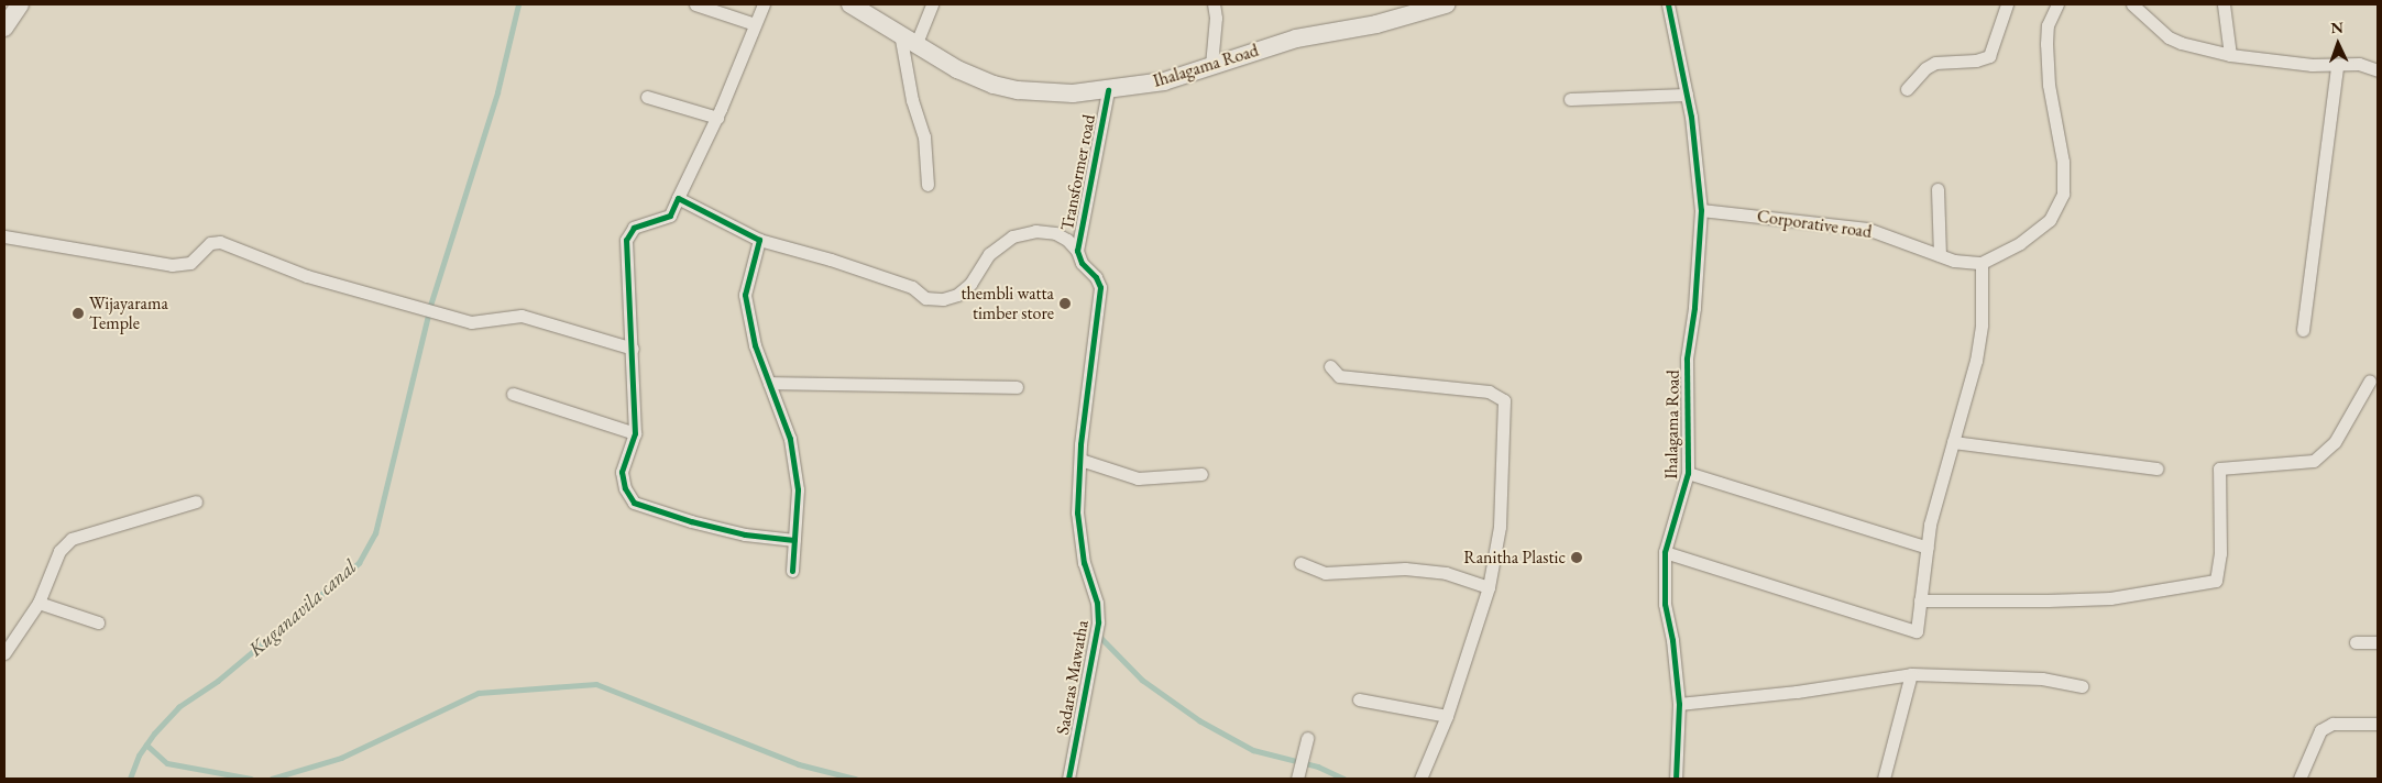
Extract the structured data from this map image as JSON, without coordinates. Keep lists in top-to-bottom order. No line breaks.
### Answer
{"streets":{"street":["Ihalagama Road","Transformer road","Corporative road","Sadaras Mawatha"]},"crossings":[["Ihalagama Road","Transformer road"],["Ihalagama Road","Corporative road"],["Transformer road","Sadaras Mawatha"]],"water":["Kuganavila canal"],"places":["thembli watta timber store","Wijayarama Temple","Ranitha Plastic"],"north":"top"}
